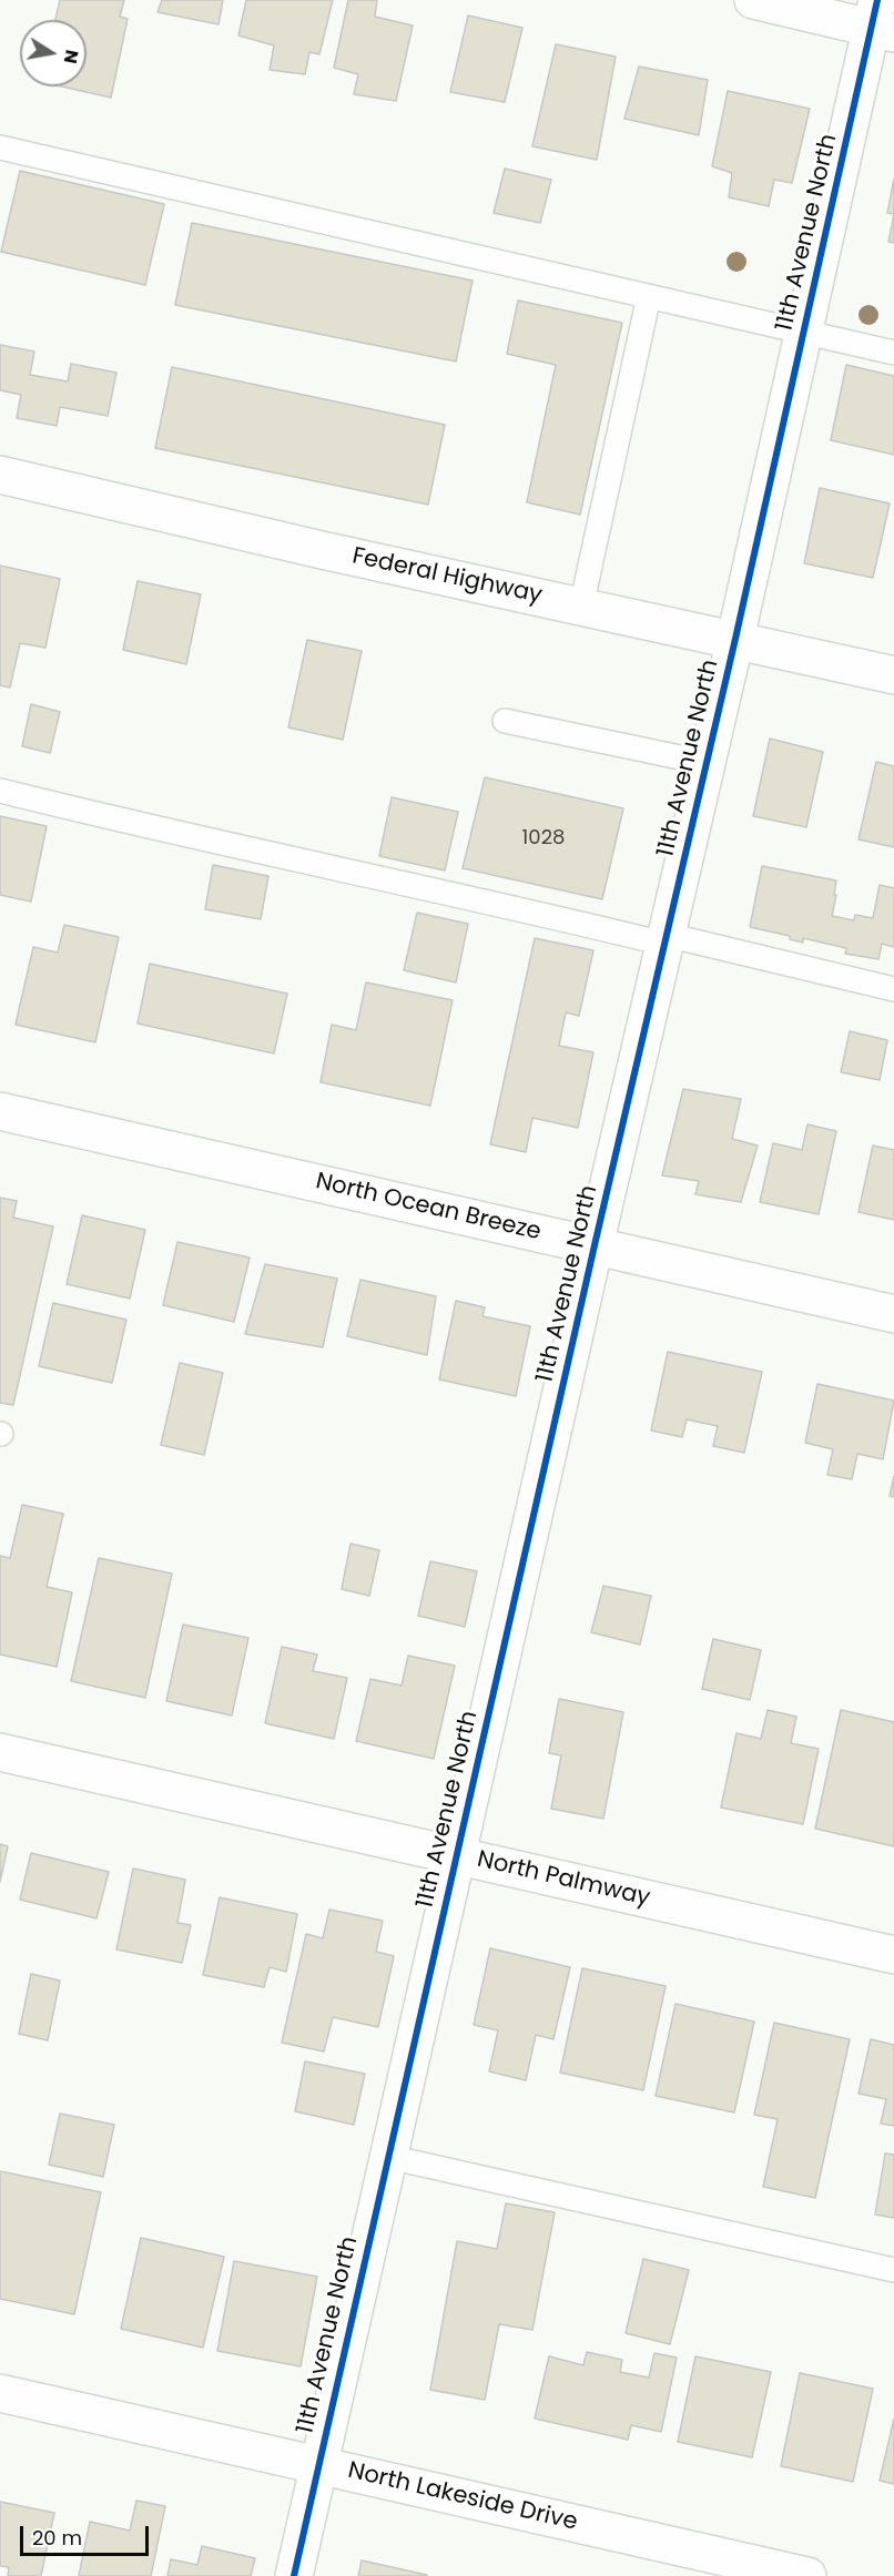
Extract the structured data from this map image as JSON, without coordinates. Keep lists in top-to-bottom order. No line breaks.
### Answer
{"streets":{"street":["11th Avenue North","Federal Highway","North Ocean Breeze","North Palmway","North Lakeside Drive"]},"crossings":[["11th Avenue North","Federal Highway"],["11th Avenue North","North Ocean Breeze"],["11th Avenue North","North Palmway"],["11th Avenue North","North Lakeside Drive"]],"house_numbers":["1028"],"scale_bar":"20 m","north":"right"}
